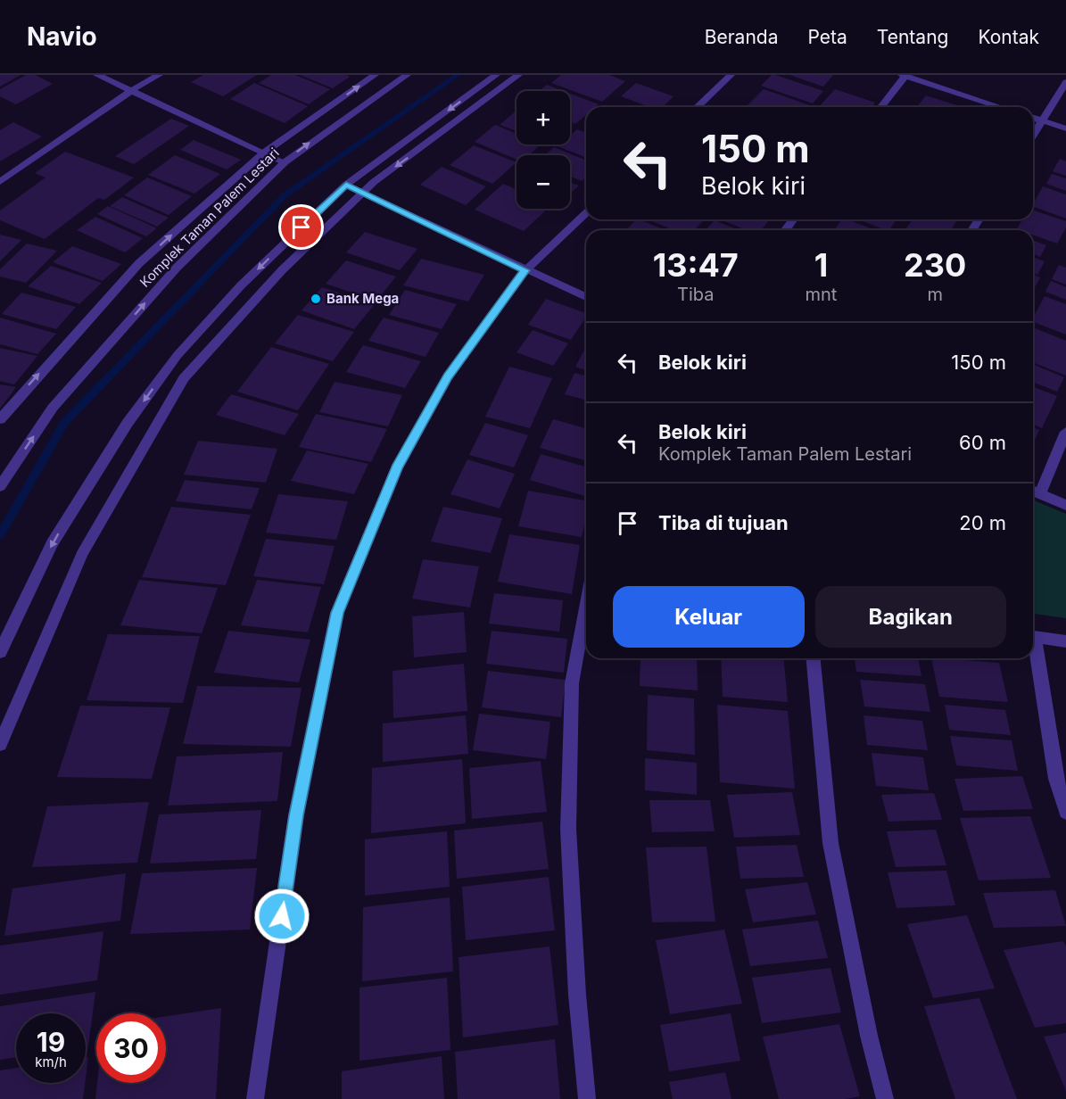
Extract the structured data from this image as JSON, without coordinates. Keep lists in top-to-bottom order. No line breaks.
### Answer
{"streets":{"street":["Komplek Taman Palem Lestari"]},"places":["Bank Mega"],"page":{"header":"Navio","nav":["Beranda","Peta","Tentang","Kontak"],"map_buttons":["+","−"],"turn":["150 m","Belok kiri"],"eta":["13:47","Tiba","1","mnt","230","m"],"list":[{"name":"Belok kiri","value":"150 m"},{"name":"Belok kiri","note":"Komplek Taman Palem Lestari","value":"60 m"},{"name":"Tiba di tujuan","value":"20 m"}],"buttons":["Keluar","Bagikan"],"speed":"19 km/h","limit":"30"}}
